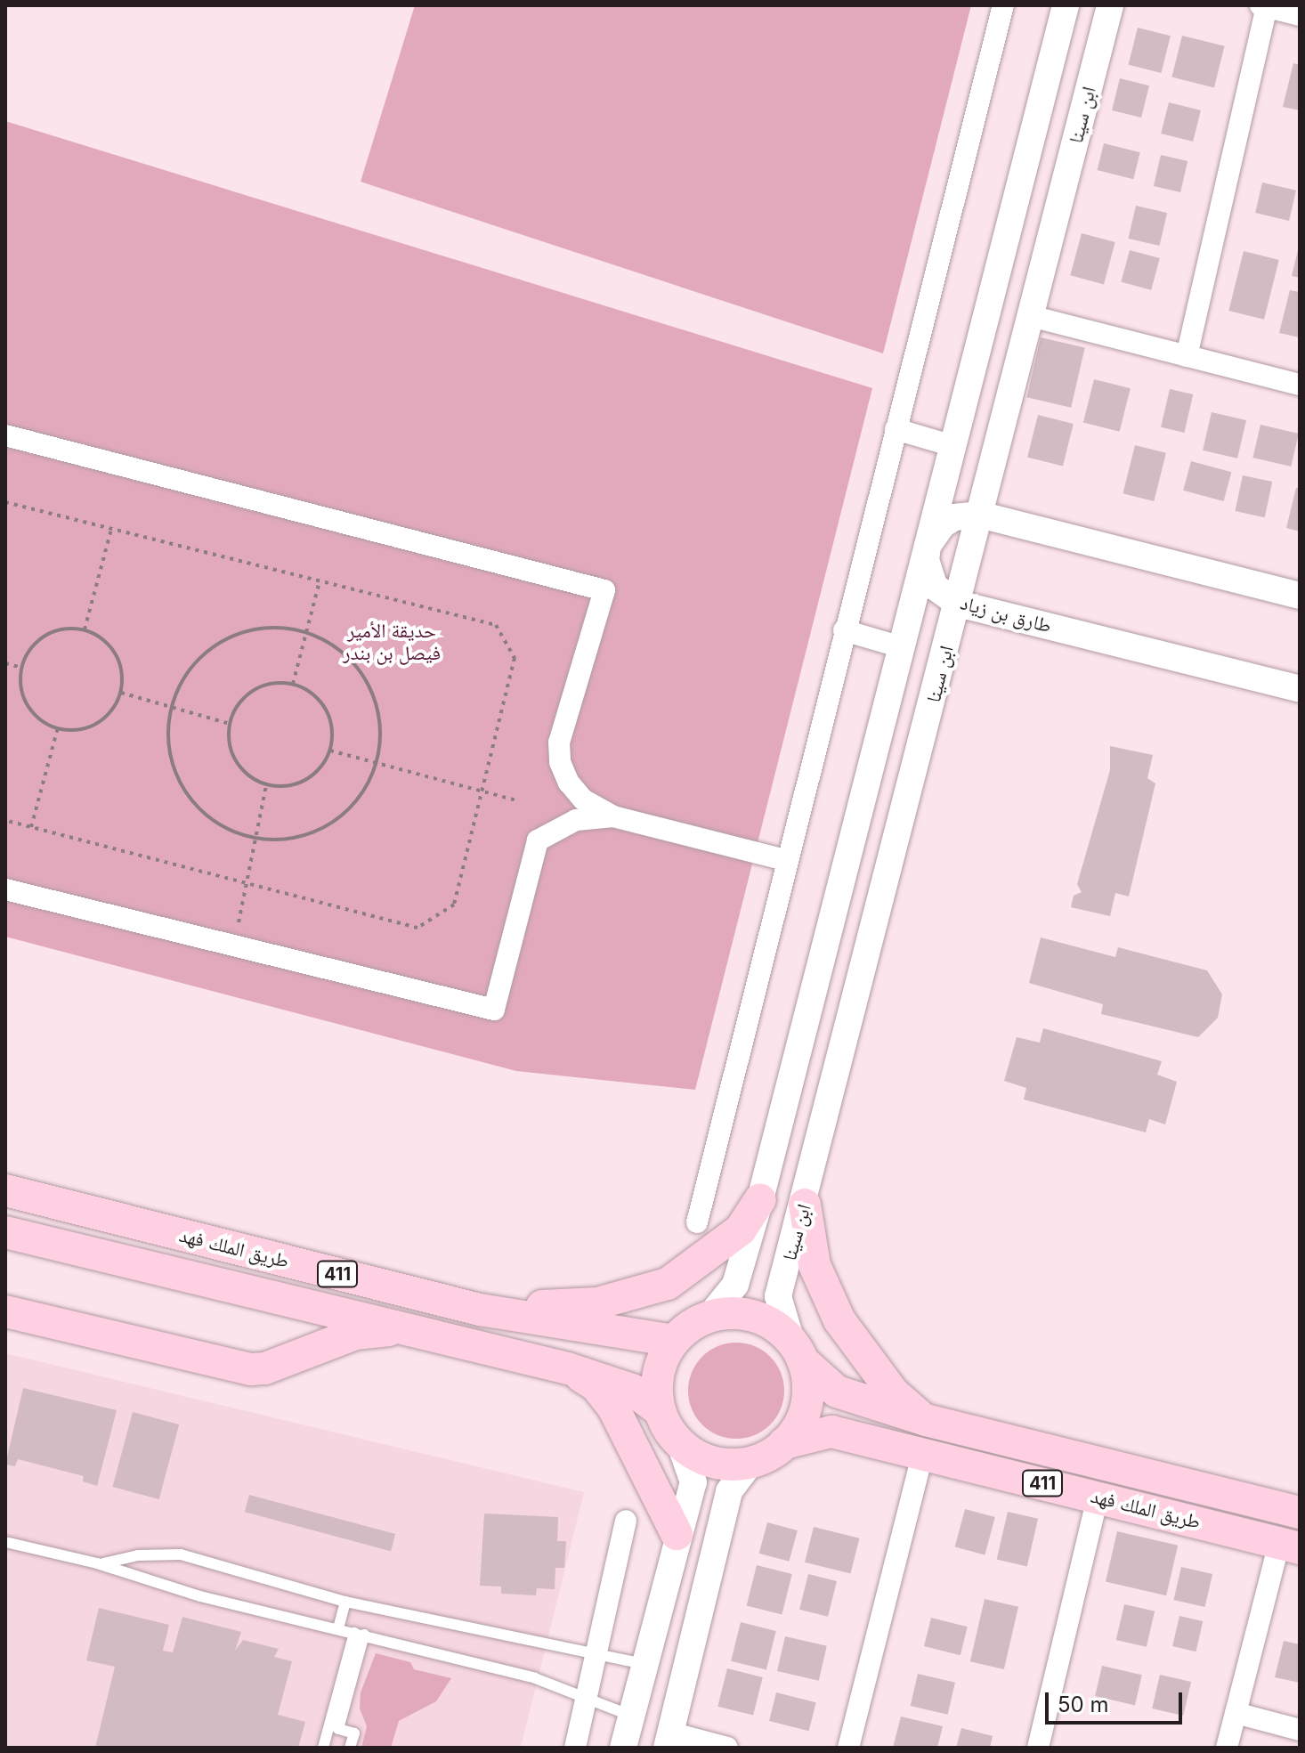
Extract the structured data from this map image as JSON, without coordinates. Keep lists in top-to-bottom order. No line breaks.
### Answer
{"streets":{"main road":["طريق الملك فهد","411"],"street":["ابن سينا","طارق بن زياد"]},"crossings":[["ابن سينا","طارق بن زياد"],["ابن سينا","طريق الملك فهد"],["ابن سينا","411"],["طريق الملك فهد","411"]],"parks":["حديقة الأمير فيصل بن بندر"],"scale_bar":"50 m"}
